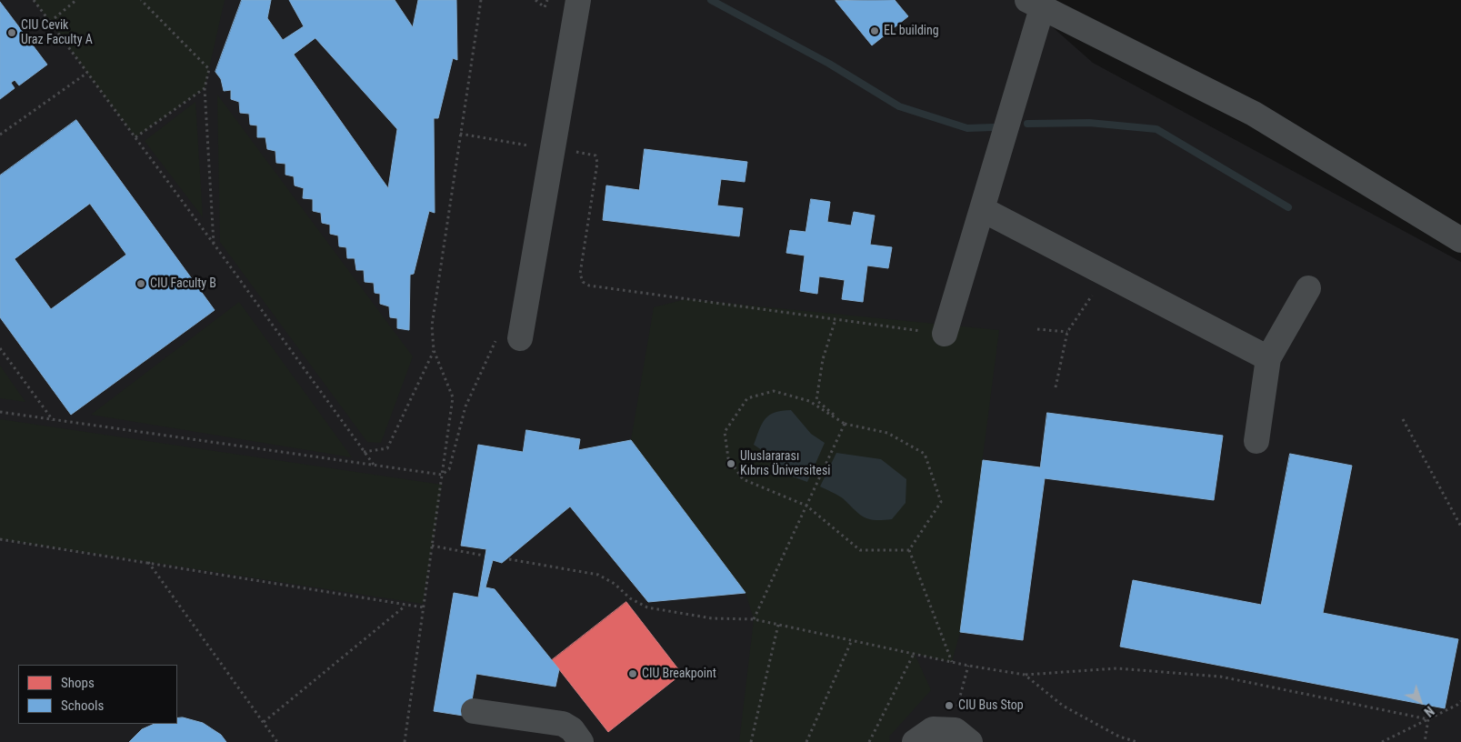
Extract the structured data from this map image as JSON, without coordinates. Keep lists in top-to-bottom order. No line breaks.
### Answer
{"places":["EL building","CIU Cevik Uraz Faculty A","CIU Faculty B","Uluslararası Kıbrıs Üniversitesi","CIU Breakpoint","CIU Bus Stop"],"legend":["Shops","Schools"],"north":"bottom right"}
